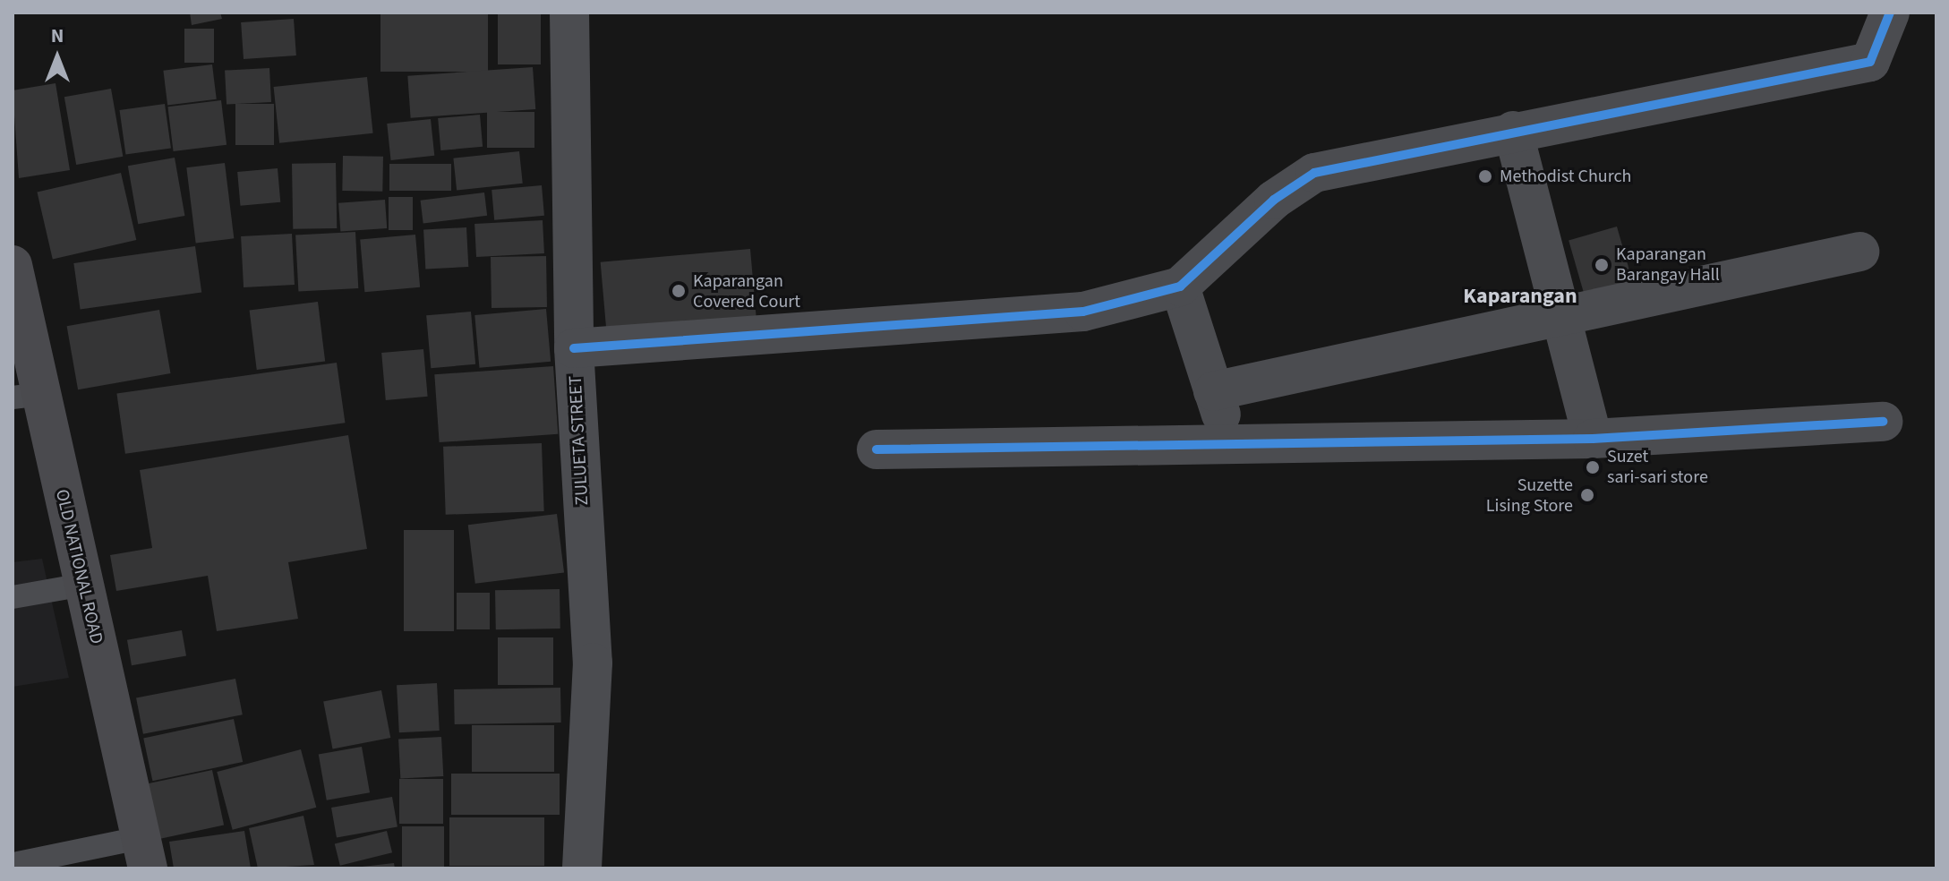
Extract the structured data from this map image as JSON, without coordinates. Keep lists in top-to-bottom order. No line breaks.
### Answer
{"streets":{"main road":["OLD NATIONAL ROAD"],"street":["ZULUETA STREET"]},"districts":["Kaparangan"],"places":["Methodist Church","Kaparangan Barangay Hall","Kaparangan Covered Court","Suzet sari-sari store","Suzette Lising Store"],"north":"top"}
